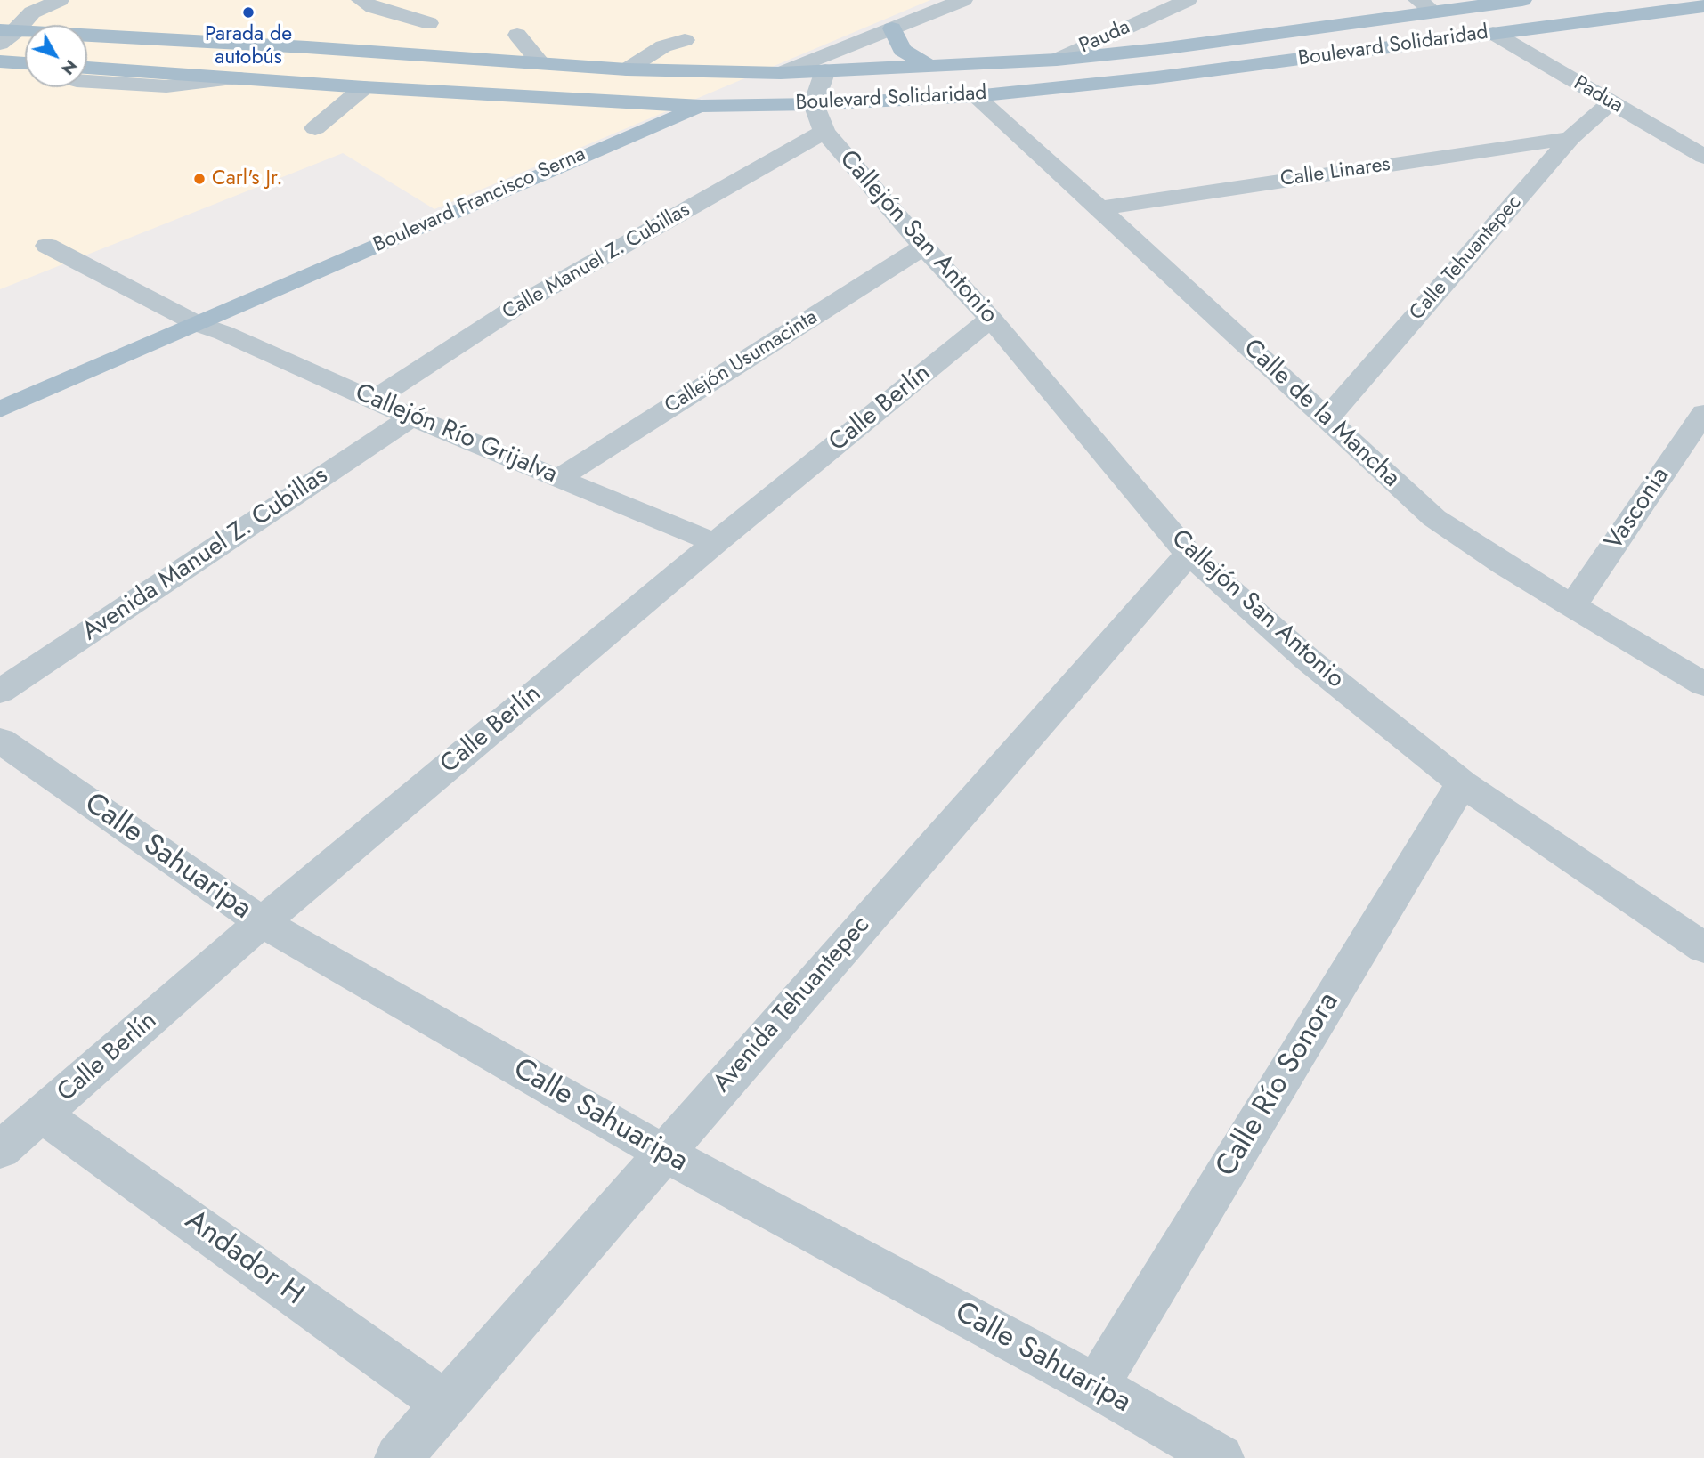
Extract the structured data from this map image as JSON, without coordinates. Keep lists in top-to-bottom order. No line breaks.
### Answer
{"streets":{"main road":["Boulevard Solidaridad","Boulevard Francisco Serna"],"street":["Pauda","Padua","Calle Linares","Callejón San Antonio","Calle Tehuantepec","Calle Manuel Z. Cubillas","Callejón Usumacinta","Calle Berlín","Calle de la Mancha","Callejón Río Grijalva","Vasconia","Avenida Manuel Z. Cubillas","Calle Sahuaripa","Avenida Tehuantepec","Calle Río Sonora","Andador H"]},"crossings":[["Pauda","Boulevard Solidaridad"],["Boulevard Solidaridad","Padua"],["Boulevard Solidaridad","Boulevard Francisco Serna"],["Boulevard Solidaridad","Callejón San Antonio"],["Boulevard Solidaridad","Calle de la Mancha"],["Padua","Calle Tehuantepec"],["Calle Linares","Calle Tehuantepec"],["Calle Linares","Calle de la Mancha"],["Boulevard Francisco Serna","Callejón Río Grijalva"],["Callejón San Antonio","Calle Manuel Z. Cubillas"],["Callejón San Antonio","Callejón Usumacinta"],["Callejón San Antonio","Calle Berlín"],["Callejón San Antonio","Avenida Tehuantepec"],["Callejón San Antonio","Calle Río Sonora"],["Calle Tehuantepec","Calle de la Mancha"],["Calle Manuel Z. Cubillas","Callejón Río Grijalva"],["Callejón Usumacinta","Callejón Río Grijalva"],["Calle Berlín","Callejón Río Grijalva"],["Calle Berlín","Calle Sahuaripa"],["Calle Berlín","Andador H"],["Calle de la Mancha","Vasconia"],["Callejón Río Grijalva","Avenida Manuel Z. Cubillas"],["Calle Sahuaripa","Avenida Tehuantepec"],["Calle Sahuaripa","Calle Río Sonora"],["Avenida Tehuantepec","Andador H"]],"places":["Parada de autobús","Carl's Jr."],"north":"bottom right"}
